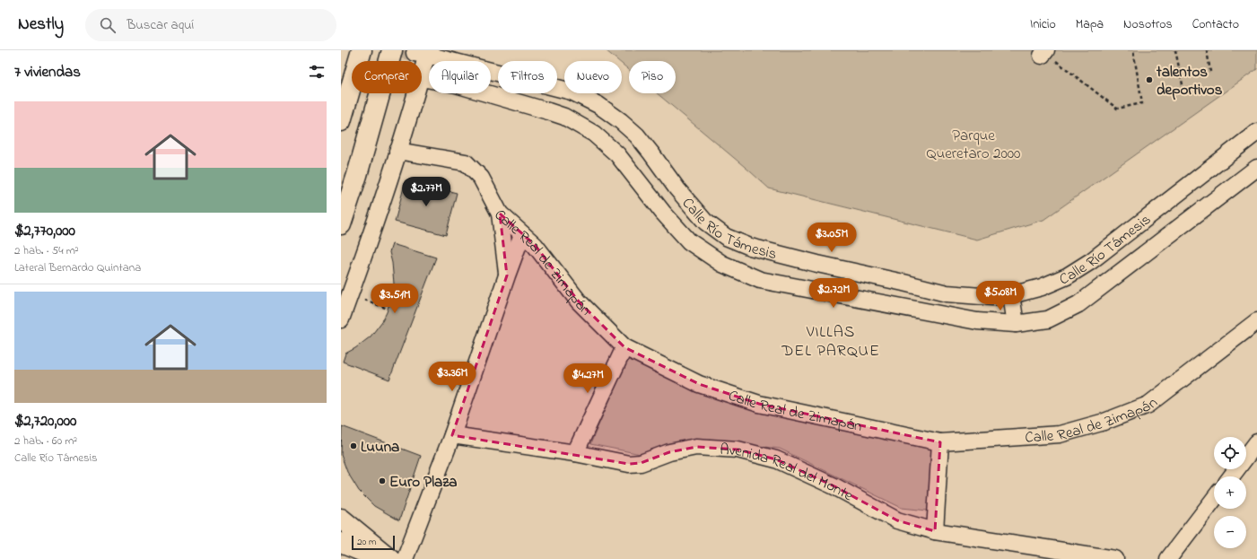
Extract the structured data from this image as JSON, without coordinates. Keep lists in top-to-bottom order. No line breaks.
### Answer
{"streets":{"street":["Calle Río Támesis","Calle Real de Zimapán","Avenida Real del Monte"]},"districts":["VILLAS DEL PARQUE"],"parks":["Parque Queretaro 2000"],"places":["talentos deportivos","Luuna","Euro Plaza"],"scale_bar":"20 m","page":{"header":"Nestly","search":"Buscar aquí","nav":["Inicio","Mapa","Nosotros","Contacto"],"heading":"7 viviendas","chip":["Comprar","Alquilar","Filtros","Nuevo","Piso"],"list":[{"name":"$2,770,000","note":"2 hab. · 54 m² · Lateral Bernardo Quintana"},{"name":"$2,720,000","note":"2 hab. · 60 m² · Calle Río Támesis"}],"price":["$2.77M","$3.05M","$2.72M","$5.08M","$3.51M","$3.36M","$4.27M"],"map_buttons":["+","−"],"scale":"20 m"}}
